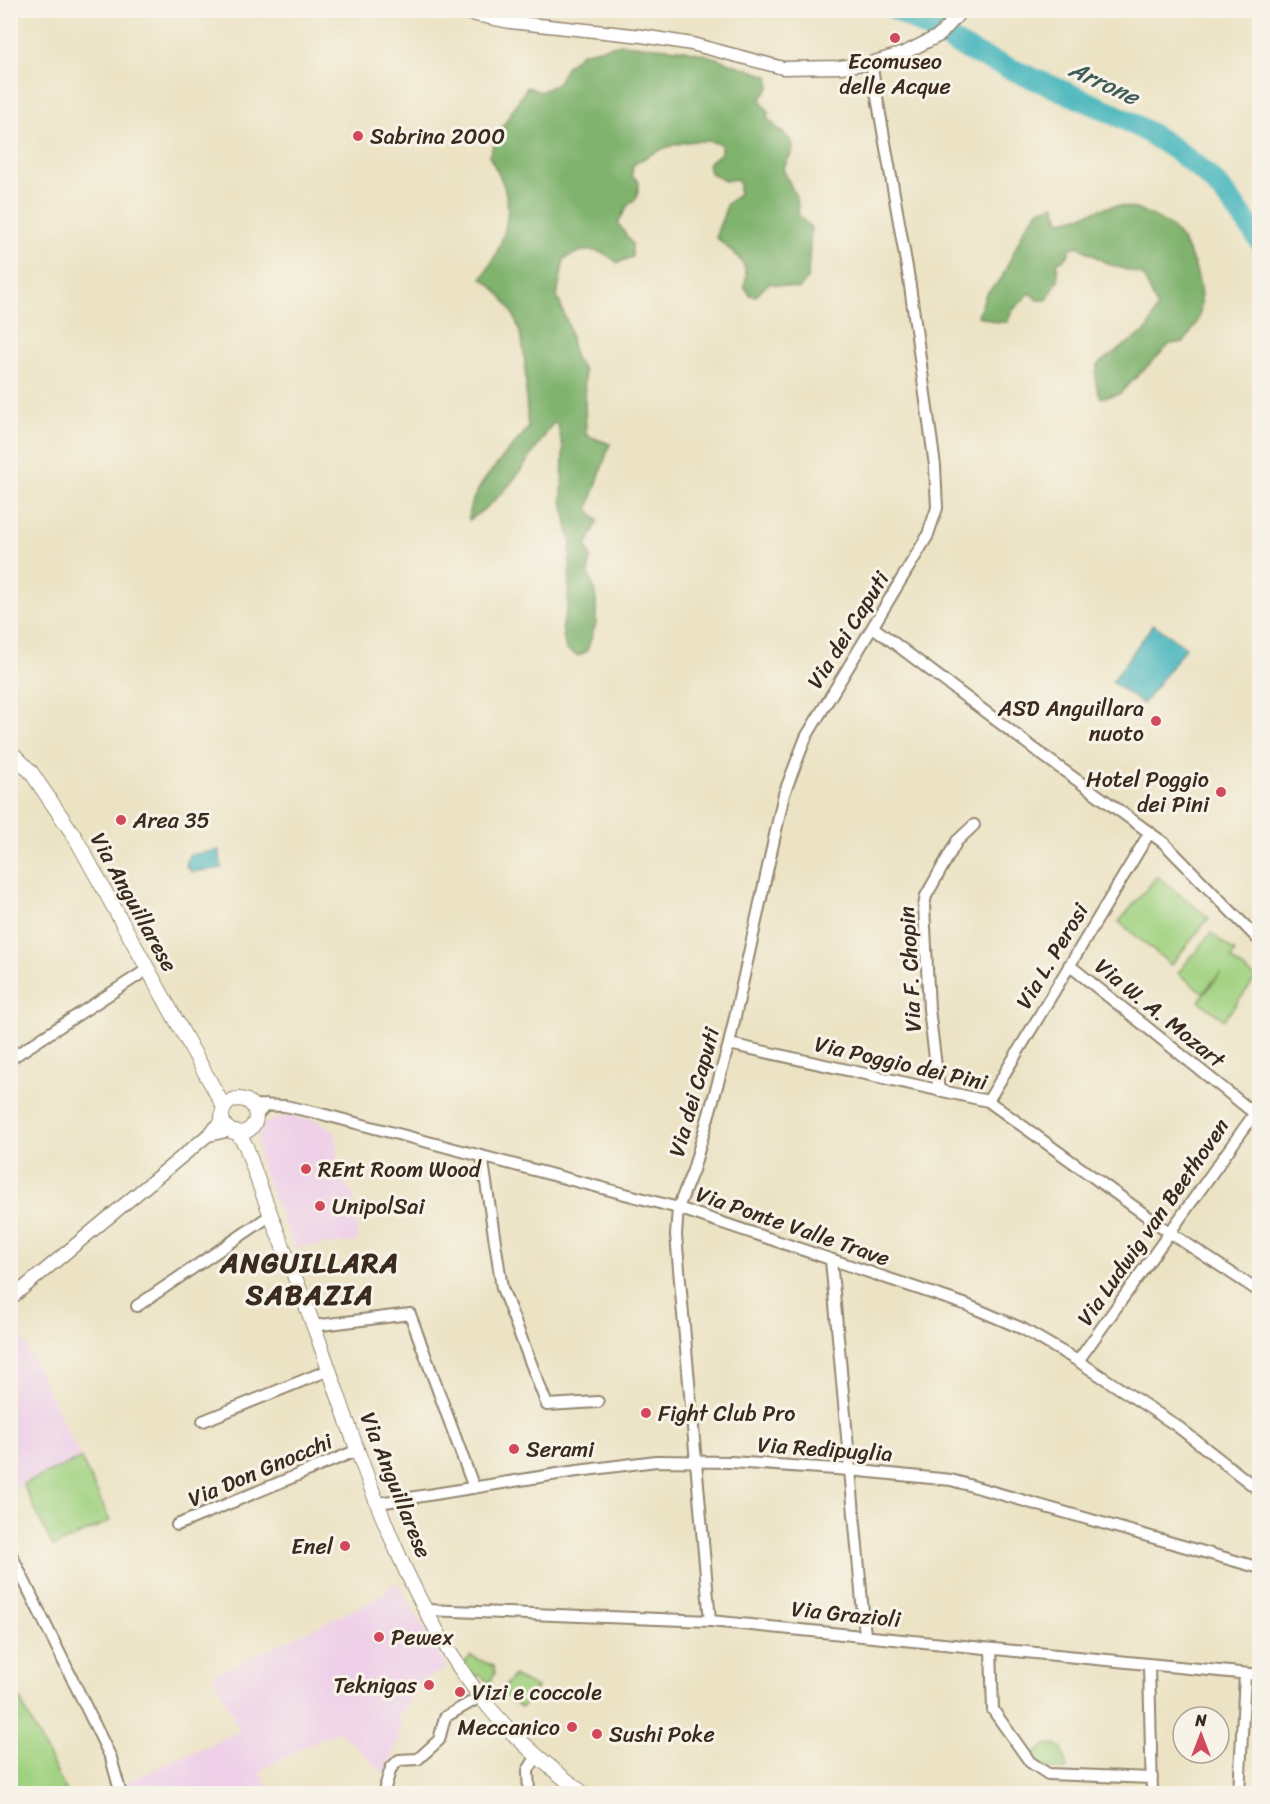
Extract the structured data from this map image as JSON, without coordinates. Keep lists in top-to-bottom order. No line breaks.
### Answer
{"streets":{"main road":["Via Anguillarese"],"street":["Via dei Caputi","Via L. Perosi","Via F. Chopin","Via W. A. Mozart","Via Poggio dei Pini","Via Ludwig van Beethoven","Via Ponte Valle Trave","Via Redipuglia","Via Don Gnocchi","Via Grazioli"]},"crossings":[["Via dei Caputi","Via Poggio dei Pini"],["Via dei Caputi","Via Ponte Valle Trave"],["Via dei Caputi","Via Redipuglia"],["Via dei Caputi","Via Grazioli"],["Via Anguillarese","Via Ponte Valle Trave"],["Via Anguillarese","Via Redipuglia"],["Via Anguillarese","Via Don Gnocchi"],["Via Anguillarese","Via Grazioli"],["Via L. Perosi","Via W. A. Mozart"],["Via L. Perosi","Via Poggio dei Pini"],["Via F. Chopin","Via Poggio dei Pini"],["Via W. A. Mozart","Via Ludwig van Beethoven"],["Via Poggio dei Pini","Via Ludwig van Beethoven"],["Via Ludwig van Beethoven","Via Ponte Valle Trave"]],"districts":["ANGUILLARA SABAZIA"],"water":["Arrone"],"places":["Ecomuseo delle Acque","Sabrina 2000","ASD Anguillara nuoto","Hotel Poggio dei Pini","Area 35","REnt Room Wood","UnipolSai","Fight Club Pro","Serami","Enel","Pewex","Teknigas","Vizi e coccole","Meccanico","Sushi Poke"],"north":"top"}
